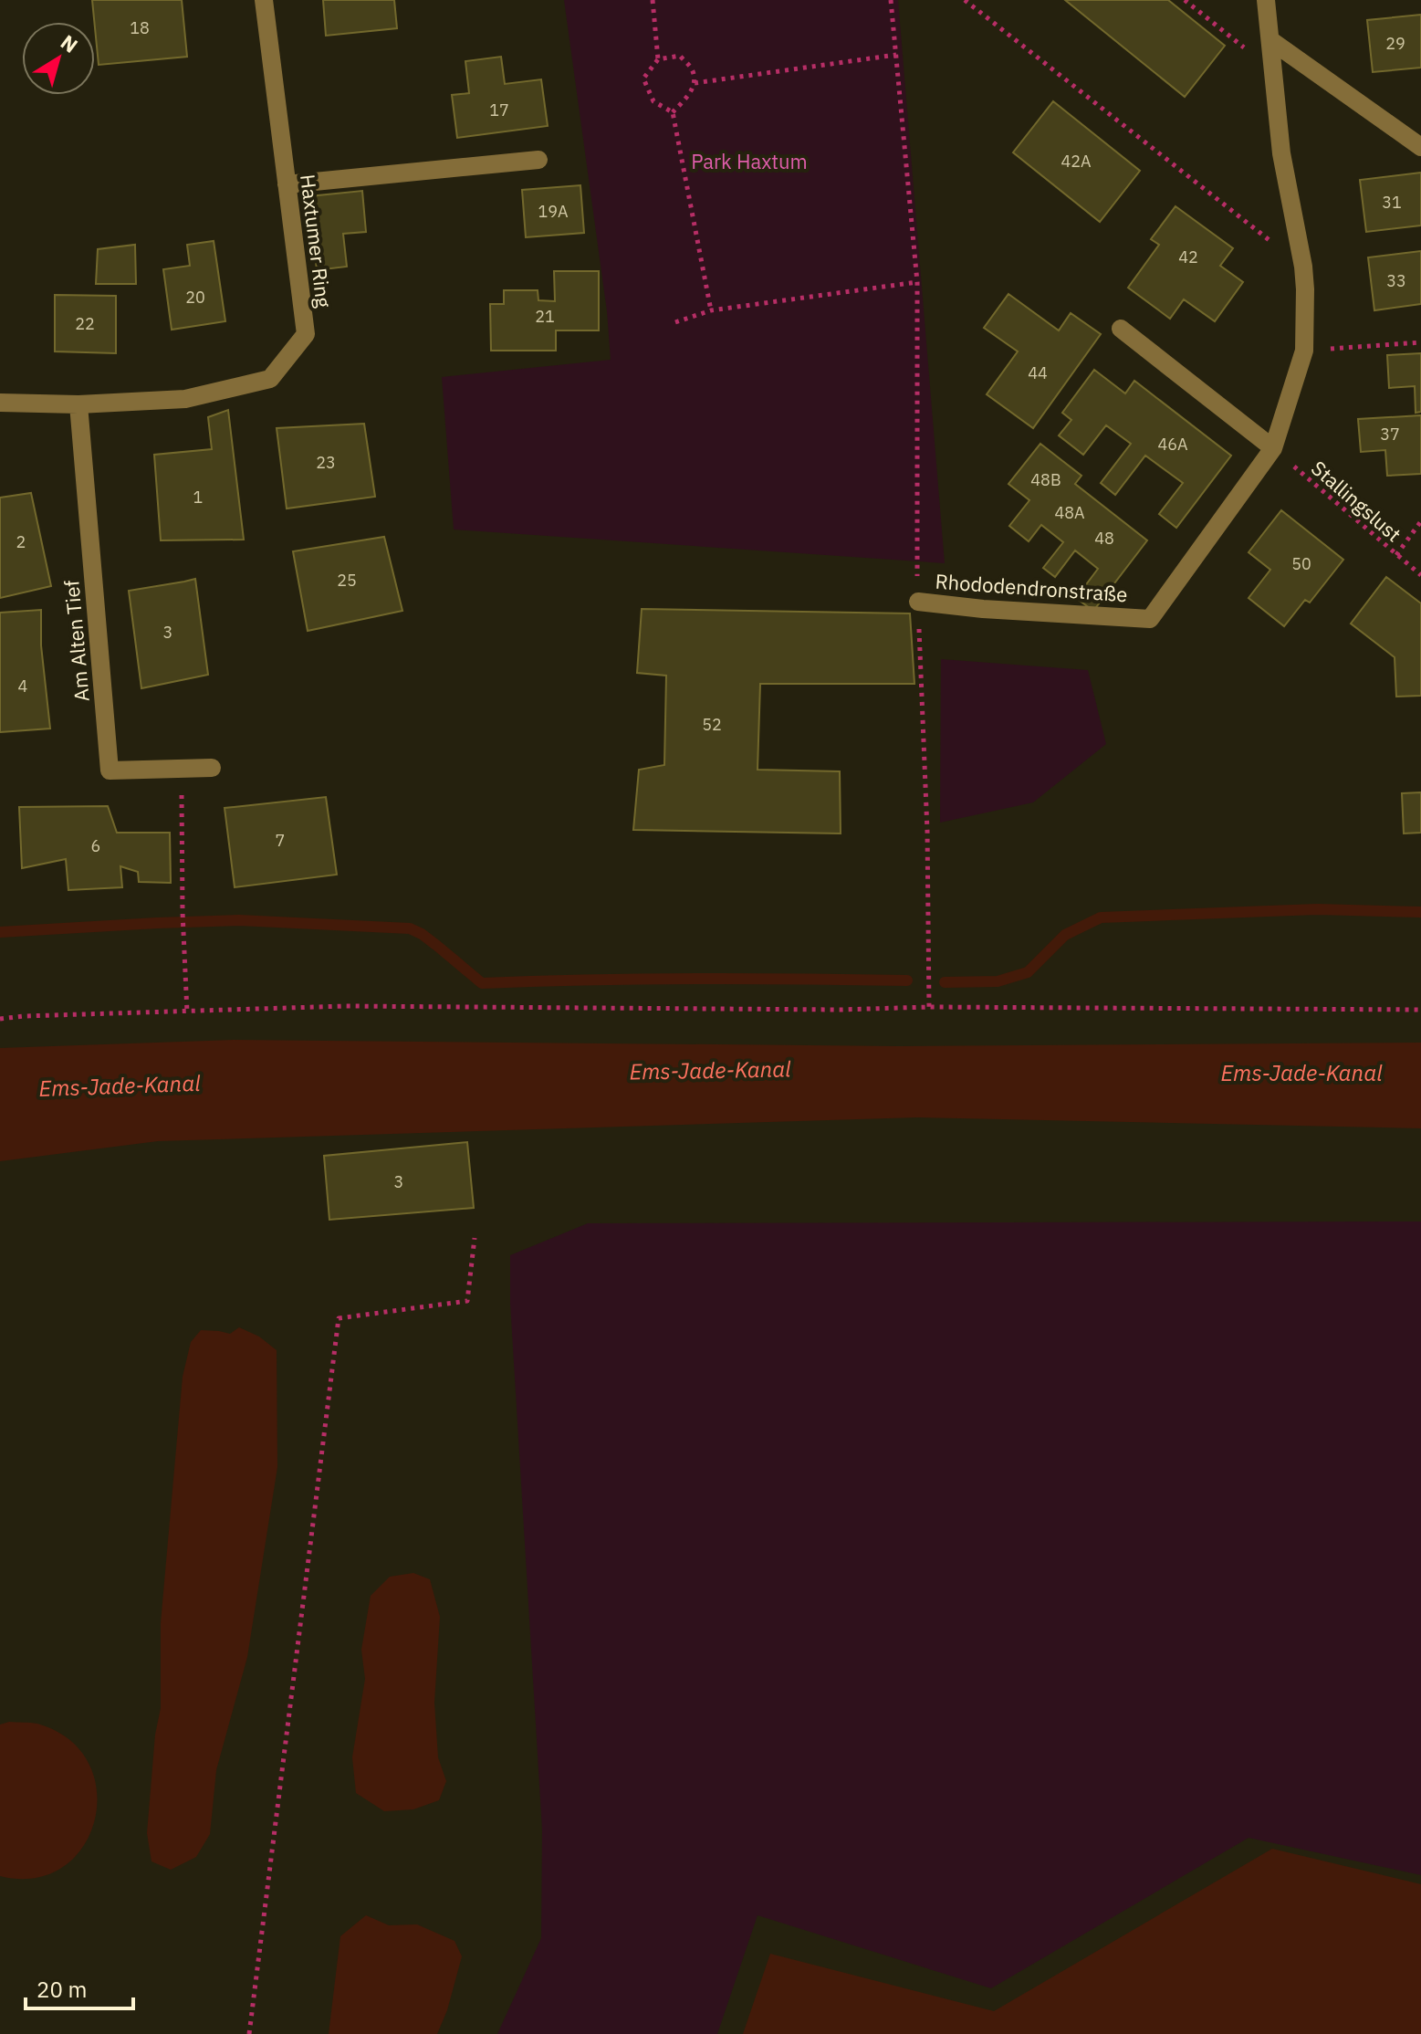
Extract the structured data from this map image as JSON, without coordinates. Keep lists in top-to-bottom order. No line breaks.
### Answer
{"streets":{"street":["Haxtumer Ring","Rhododendronstraße","Am Alten Tief"],"path":["Stallingslust"]},"crossings":[["Haxtumer Ring","Am Alten Tief"],["Stallingslust","Rhododendronstraße"]],"water":["Ems-Jade-Kanal"],"parks":["Park Haxtum"],"house_numbers":["18","29","17","42A","31","19A","42","33","20","21","22","44","37","46A","23","48B","1","48A","48","2","50","25","3","4","52","7","6","3"],"scale_bar":"20 m","north":"top right"}
